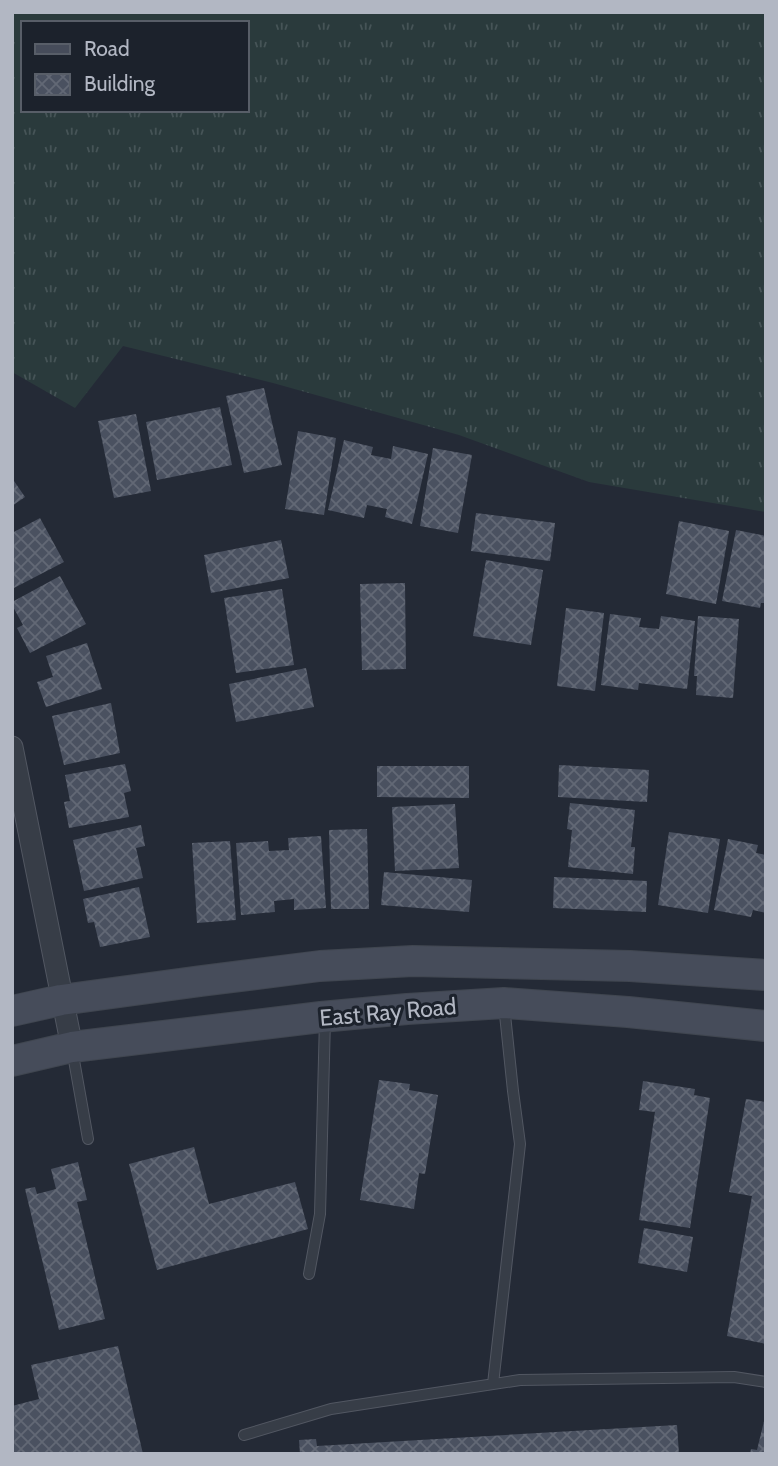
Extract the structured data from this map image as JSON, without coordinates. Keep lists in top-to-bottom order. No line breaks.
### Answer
{"streets":{"main road":["East Ray Road"]},"legend":["Road","Building"]}
